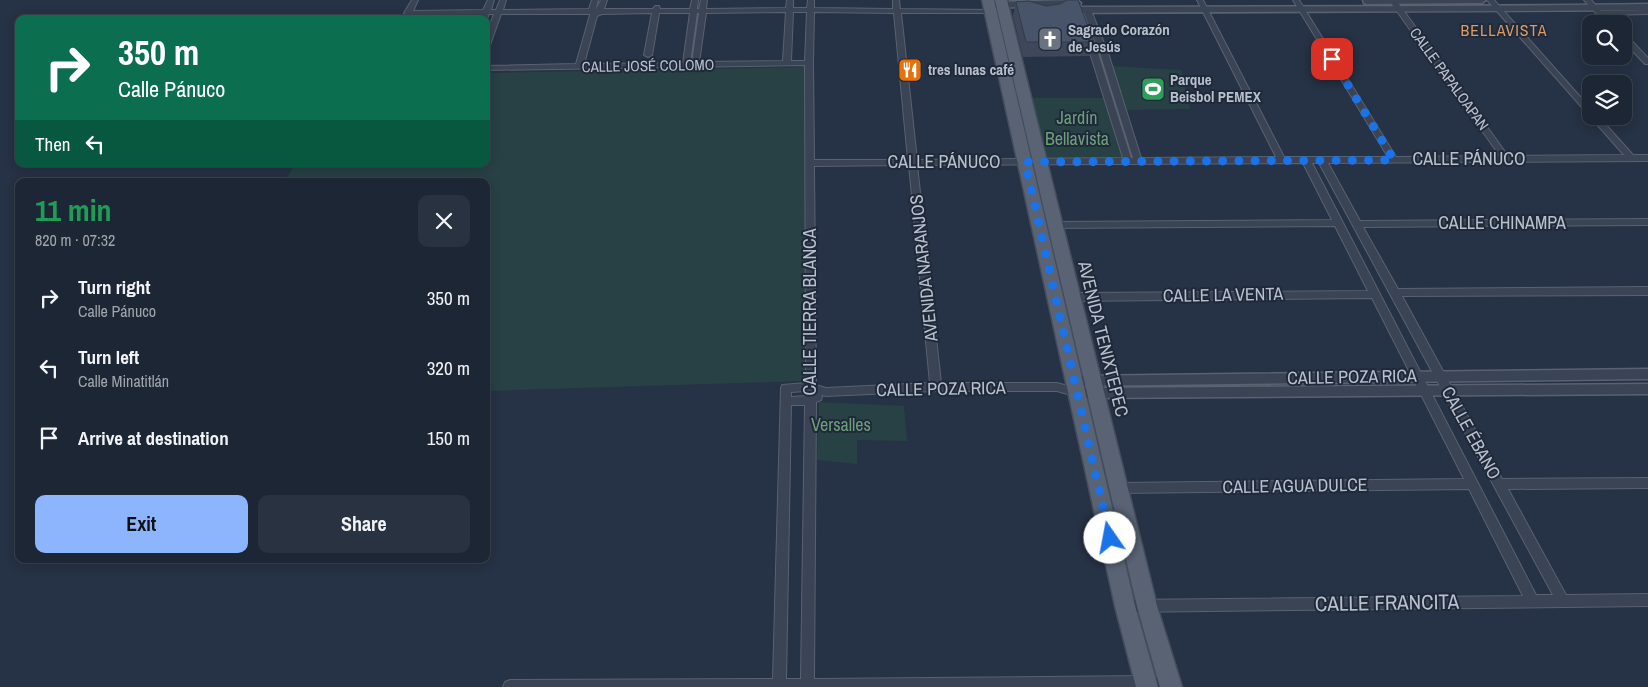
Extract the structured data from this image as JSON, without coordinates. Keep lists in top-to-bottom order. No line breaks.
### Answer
{"streets":{"main road":["AVENIDA TENIXTEPEC"],"street":["CALLE JOSÉ COLOMO","CALLE PAPALOAPAN","CALLE PÁNUCO","CALLE CHINAMPA","AVENIDA NARANJOS","CALLE LA VENTA","CALLE TIERRA BLANCA","CALLE POZA RICA","CALLE ÉBANO","CALLE AGUA DULCE","CALLE FRANCITA"]},"crossings":[["CALLE JOSÉ COLOMO","CALLE TIERRA BLANCA"],["CALLE PAPALOAPAN","CALLE PÁNUCO"],["CALLE PÁNUCO","AVENIDA NARANJOS"],["CALLE PÁNUCO","CALLE TIERRA BLANCA"],["CALLE PÁNUCO","AVENIDA TENIXTEPEC"],["CALLE PÁNUCO","CALLE ÉBANO"],["CALLE CHINAMPA","CALLE ÉBANO"],["AVENIDA NARANJOS","CALLE POZA RICA"],["CALLE LA VENTA","AVENIDA TENIXTEPEC"],["CALLE LA VENTA","CALLE ÉBANO"],["CALLE TIERRA BLANCA","CALLE POZA RICA"],["AVENIDA TENIXTEPEC","CALLE POZA RICA"],["AVENIDA TENIXTEPEC","CALLE AGUA DULCE"],["AVENIDA TENIXTEPEC","CALLE FRANCITA"],["CALLE POZA RICA","CALLE ÉBANO"],["CALLE ÉBANO","CALLE AGUA DULCE"],["CALLE ÉBANO","CALLE FRANCITA"]],"districts":["BELLAVISTA"],"parks":["Jardín Bellavista","Versalles"],"places":{"church":["Sagrado Corazón de Jesús"],"restaurant":["tres lunas café"],"sports":["Parque Beisbol PEMEX"]},"page":{"turn":["350 m","Calle Pánuco"],"then":"Then","heading":["11 min","820 m · 07:32"],"list":[{"name":"Turn right","note":"Calle Pánuco","value":"350 m"},{"name":"Turn left","note":"Calle Minatitlán","value":"320 m"},{"name":"Arrive at destination","value":"150 m"}],"buttons":["Exit","Share"]}}
